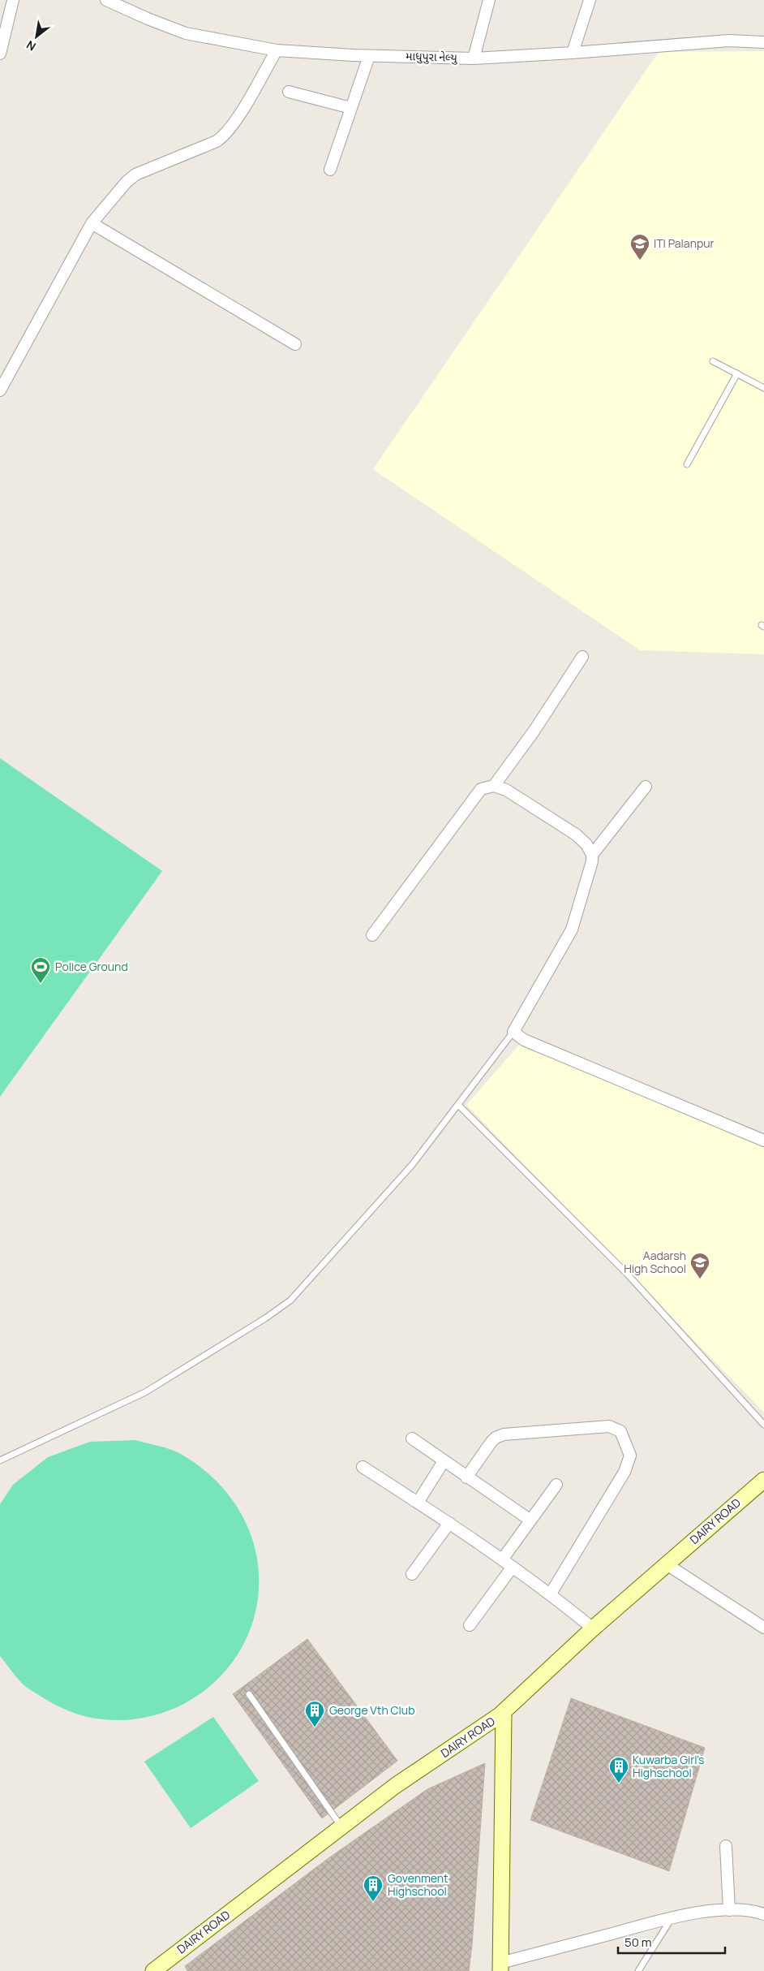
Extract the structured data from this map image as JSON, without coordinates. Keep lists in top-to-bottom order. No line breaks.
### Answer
{"streets":{"street":["માધુપુરા નેલ્યુ","DAIRY ROAD"]},"places":{"school or university":["ITI Palanpur","Aadarsh High School"],"sports":["Police Ground"],"building":["George Vth Club","Kuwarba Girl's Highschool","Govenment Highschool"]},"scale_bar":"50 m","north":"bottom left"}
